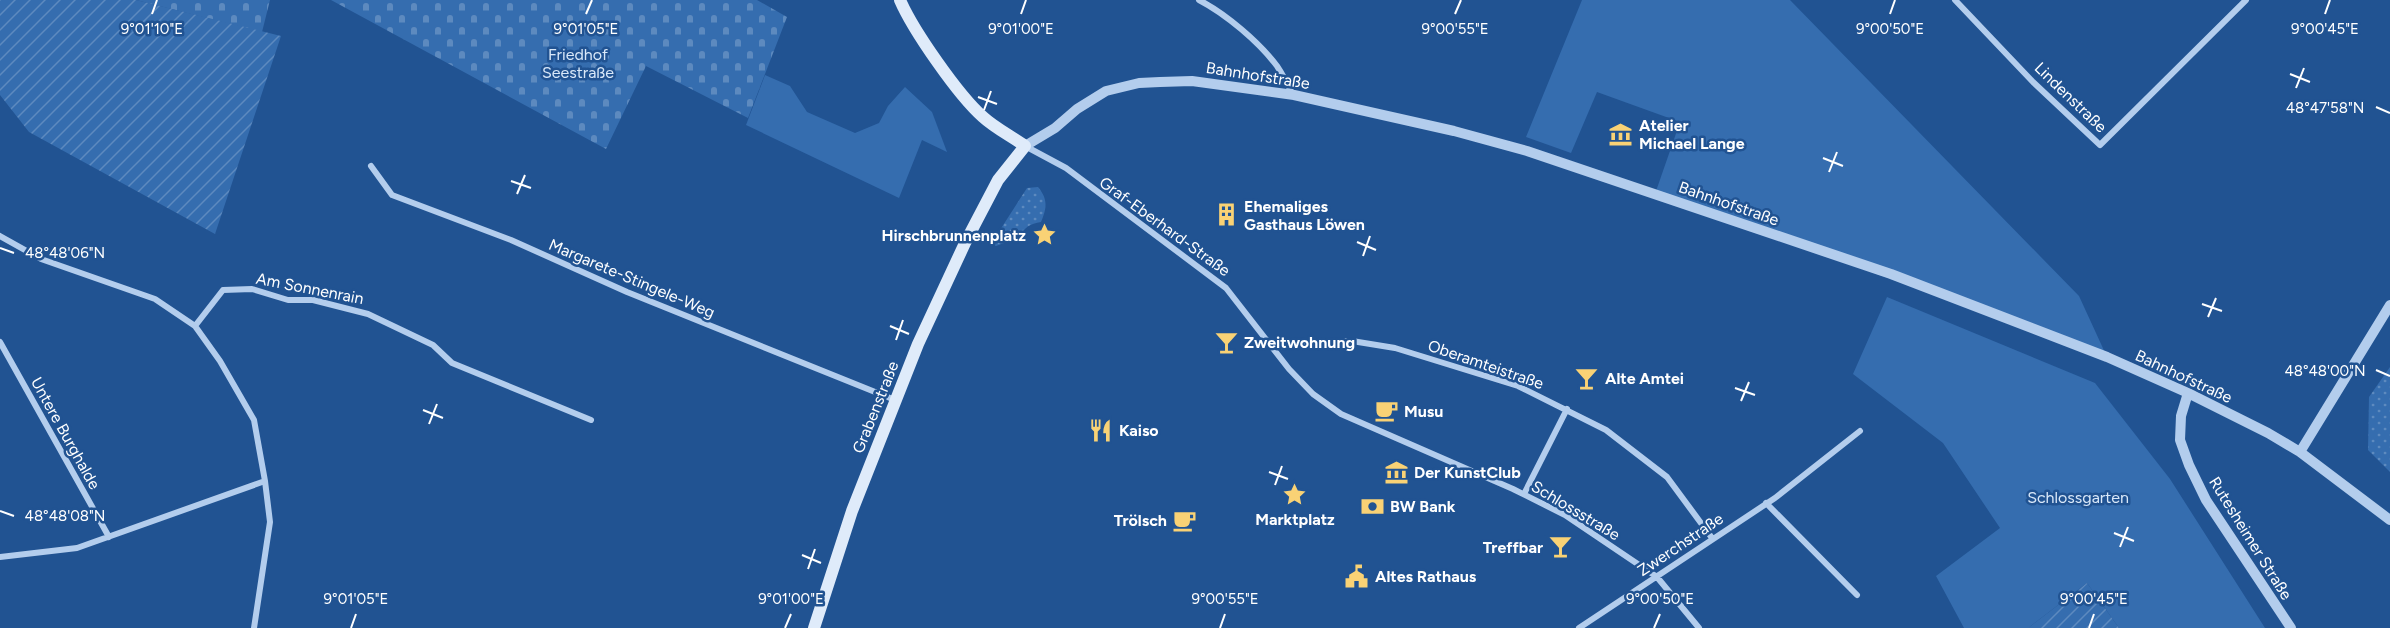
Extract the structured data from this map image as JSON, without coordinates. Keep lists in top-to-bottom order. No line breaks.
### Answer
{"streets":{"main road":["Grabenstraße"],"street":["Bahnhofstraße","Lindenstraße","Graf-Eberhard-Straße","Margarete-Stingele-Weg","Am Sonnenrain","Oberamteistraße","Untere Burghalde","Schlossstraße","Rutesheimer Straße","Zwerchstraße"]},"crossings":[["Bahnhofstraße","Graf-Eberhard-Straße"],["Bahnhofstraße","Grabenstraße"],["Bahnhofstraße","Rutesheimer Straße"],["Graf-Eberhard-Straße","Oberamteistraße"],["Graf-Eberhard-Straße","Grabenstraße"],["Graf-Eberhard-Straße","Schlossstraße"],["Margarete-Stingele-Weg","Grabenstraße"],["Oberamteistraße","Schlossstraße"],["Oberamteistraße","Zwerchstraße"],["Schlossstraße","Zwerchstraße"]],"parks":["Friedhof Seestraße","Schlossgarten"],"places":{"museum":["Atelier Michael Lange","Der KunstClub"],"building":["Ehemaliges Gasthaus Löwen"],"place":["Hirschbrunnenplatz","Marktplatz"],"bar":["Zweitwohnung","Alte Amtei","Treffbar"],"cafe":["Musu","Trölsch"],"restaurant":["Kaiso"],"bank":["BW Bank"],"public building":["Altes Rathaus"]},"coordinates":["9°00'45\"E","9°01'10\"E","9°01'05\"E","9°01'00\"E","9°00'55\"E","9°00'50\"E","48°47'58\"N","48°48'06\"N","48°48'00\"N","48°48'08\"N"]}
